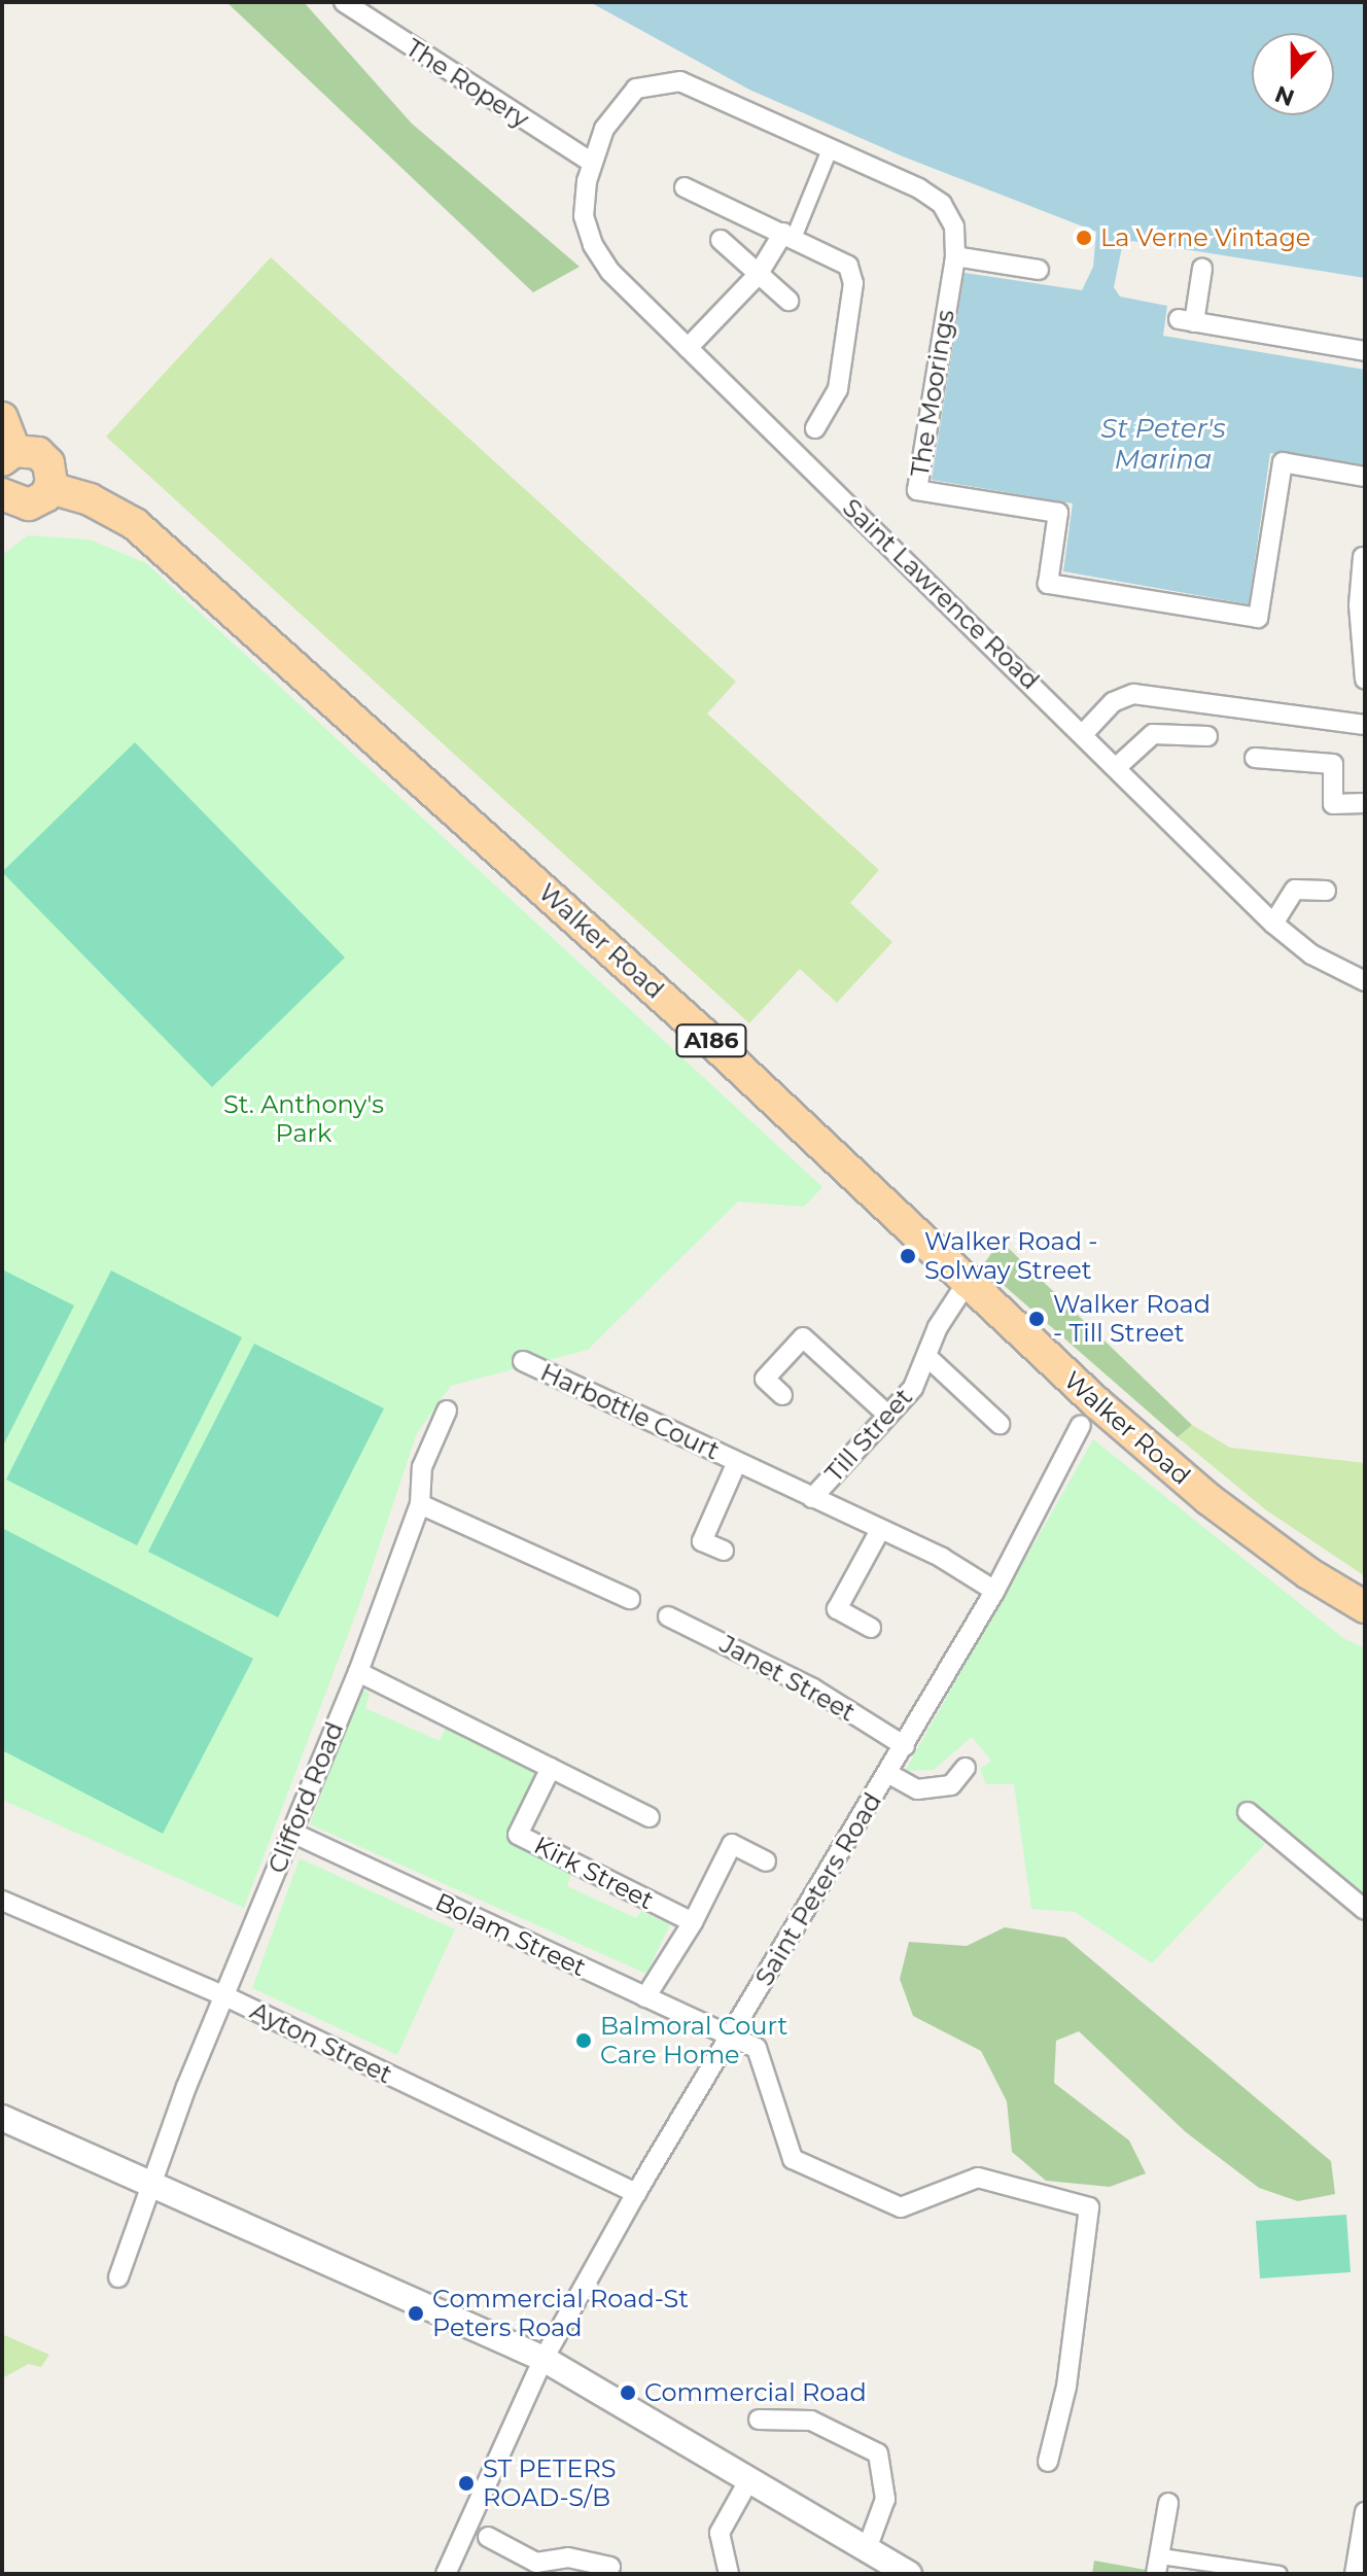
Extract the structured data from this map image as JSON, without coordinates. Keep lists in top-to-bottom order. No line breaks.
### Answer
{"streets":{"main road":["Walker Road","A186"],"street":["The Ropery","The Moorings","Saint Lawrence Road","Harbottle Court","Till Street","Janet Street","Clifford Road","Kirk Street","Saint Peters Road","Bolam Street","Ayton Street"]},"crossings":[["The Ropery","The Moorings"],["The Ropery","Saint Lawrence Road"],["The Moorings","Saint Lawrence Road"],["Walker Road","Till Street"],["Harbottle Court","Till Street"],["Janet Street","Saint Peters Road"],["Clifford Road","Bolam Street"],["Clifford Road","Ayton Street"],["Saint Peters Road","Bolam Street"],["Saint Peters Road","Ayton Street"]],"water":["St Peter's Marina"],"parks":["St. Anthony's Park"],"places":["La Verne Vintage","Walker Road - Solway Street","Walker Road - Till Street","Balmoral Court Care Home","Commercial Road-St Peters Road","Commercial Road","ST PETERS ROAD-S/B"],"north":"bottom"}
